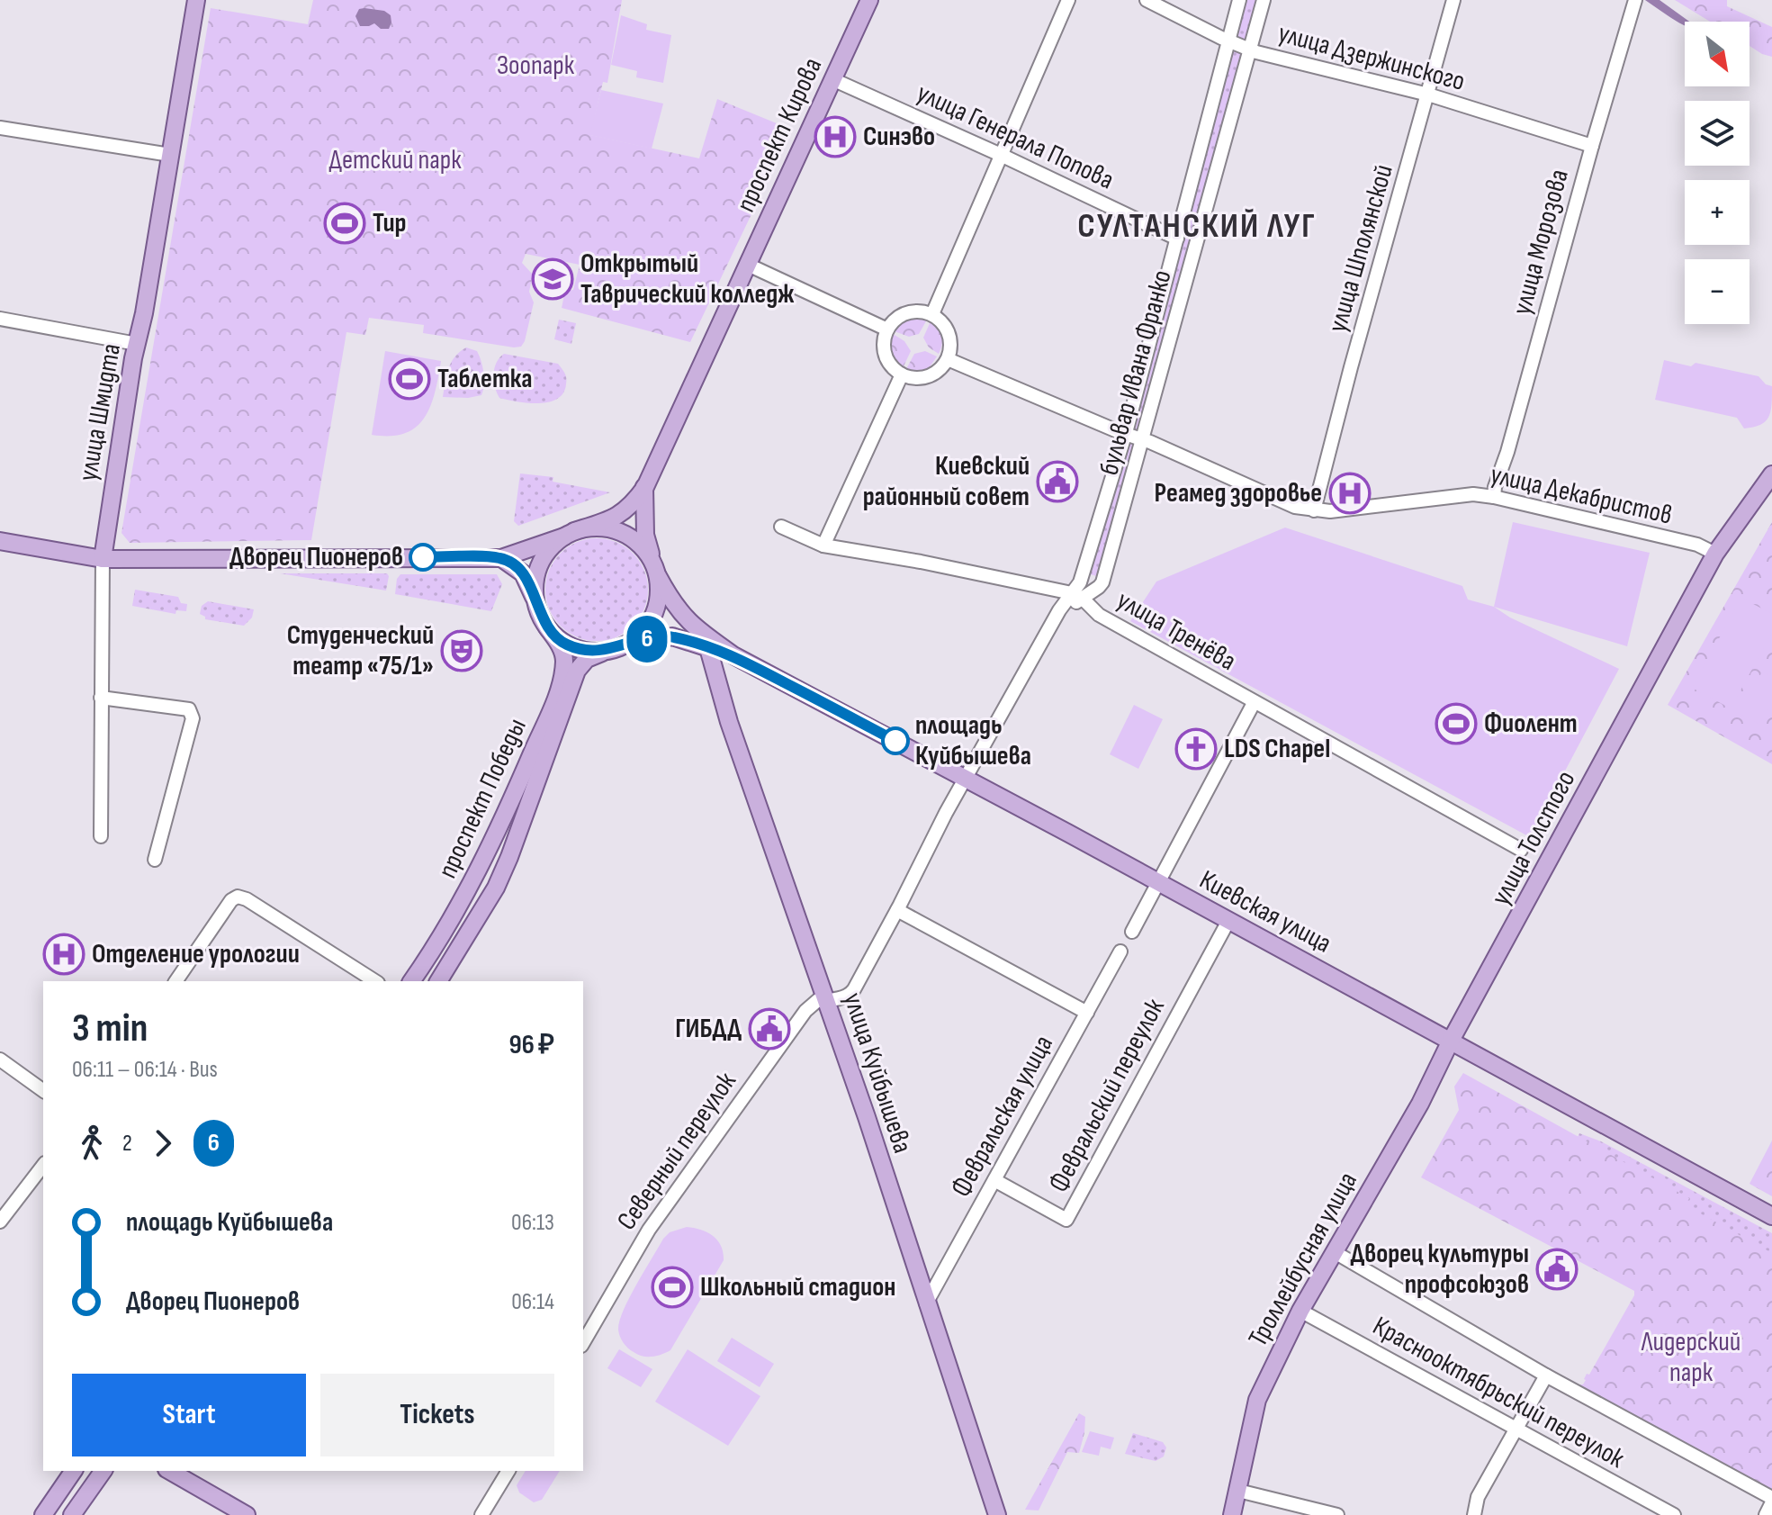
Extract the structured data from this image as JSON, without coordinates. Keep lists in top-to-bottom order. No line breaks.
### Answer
{"streets":{"main road":["проспект Кирова","улица Шмидта","проспект Победы","улица Толстого","Киевская улица","улица Куйбышева","Троллейбусная улица"],"street":["улица Дзержинского","улица Генерала Попова","улица Морозова","улица Шполянской","бульвар Ивана Франко","улица Декабристов","улица Тренёва","Февральский переулок","Февральская улица","Северный переулок","Краснооктябрьский переулок"]},"crossings":[["улица Дзержинского","улица Морозова"],["улица Дзержинского","улица Шполянской"],["улица Дзержинского","бульвар Ивана Франко"],["проспект Кирова","улица Генерала Попова"],["улица Генерала Попова","бульвар Ивана Франко"],["улица Морозова","улица Декабристов"],["улица Шполянской","улица Декабристов"],["бульвар Ивана Франко","улица Декабристов"],["бульвар Ивана Франко","улица Тренёва"],["бульвар Ивана Франко","Киевская улица"],["бульвар Ивана Франко","улица Куйбышева"],["бульвар Ивана Франко","Северный переулок"],["улица Декабристов","улица Толстого"],["проспект Победы","Киевская улица"],["улица Толстого","Киевская улица"],["улица Толстого","Троллейбусная улица"],["Киевская улица","улица Куйбышева"],["Киевская улица","Февральский переулок"],["Киевская улица","Троллейбусная улица"],["улица Куйбышева","Февральская улица"],["улица Куйбышева","Северный переулок"],["Февральский переулок","Февральская улица"],["Троллейбусная улица","Краснооктябрьский переулок"]],"districts":["СУЛТАНСКИЙ ЛУГ"],"parks":["Зоопарк","Детский парк","Лидерский парк"],"places":{"hospital":["Синэво","Реамед здоровье","Отделение урологии"],"sports":["Тир","Таблетка","Фиолент","Школьный стадион"],"school or university":["Открытый Таврический колледж"],"public building":["Киевский районный совет","ГИБДД","Дворец культуры профсоюзов"],"other":["Дворец Пионеров","площадь Куйбышева"],"theatre":["Студенческий театр «75/1»"],"church":["LDS Chapel"]},"lines":["bus line 6"],"north":"bottom right","page":{"on_map":"6","map_buttons":["+","−"],"heading":["3 min","06:11 – 06:14 · Bus","96 ₽"],"legs":["2","6"],"list":[{"name":"площадь Куйбышева","value":"06:13"},{"name":"Дворец Пионеров","value":"06:14"}],"buttons":["Start","Tickets"]}}
